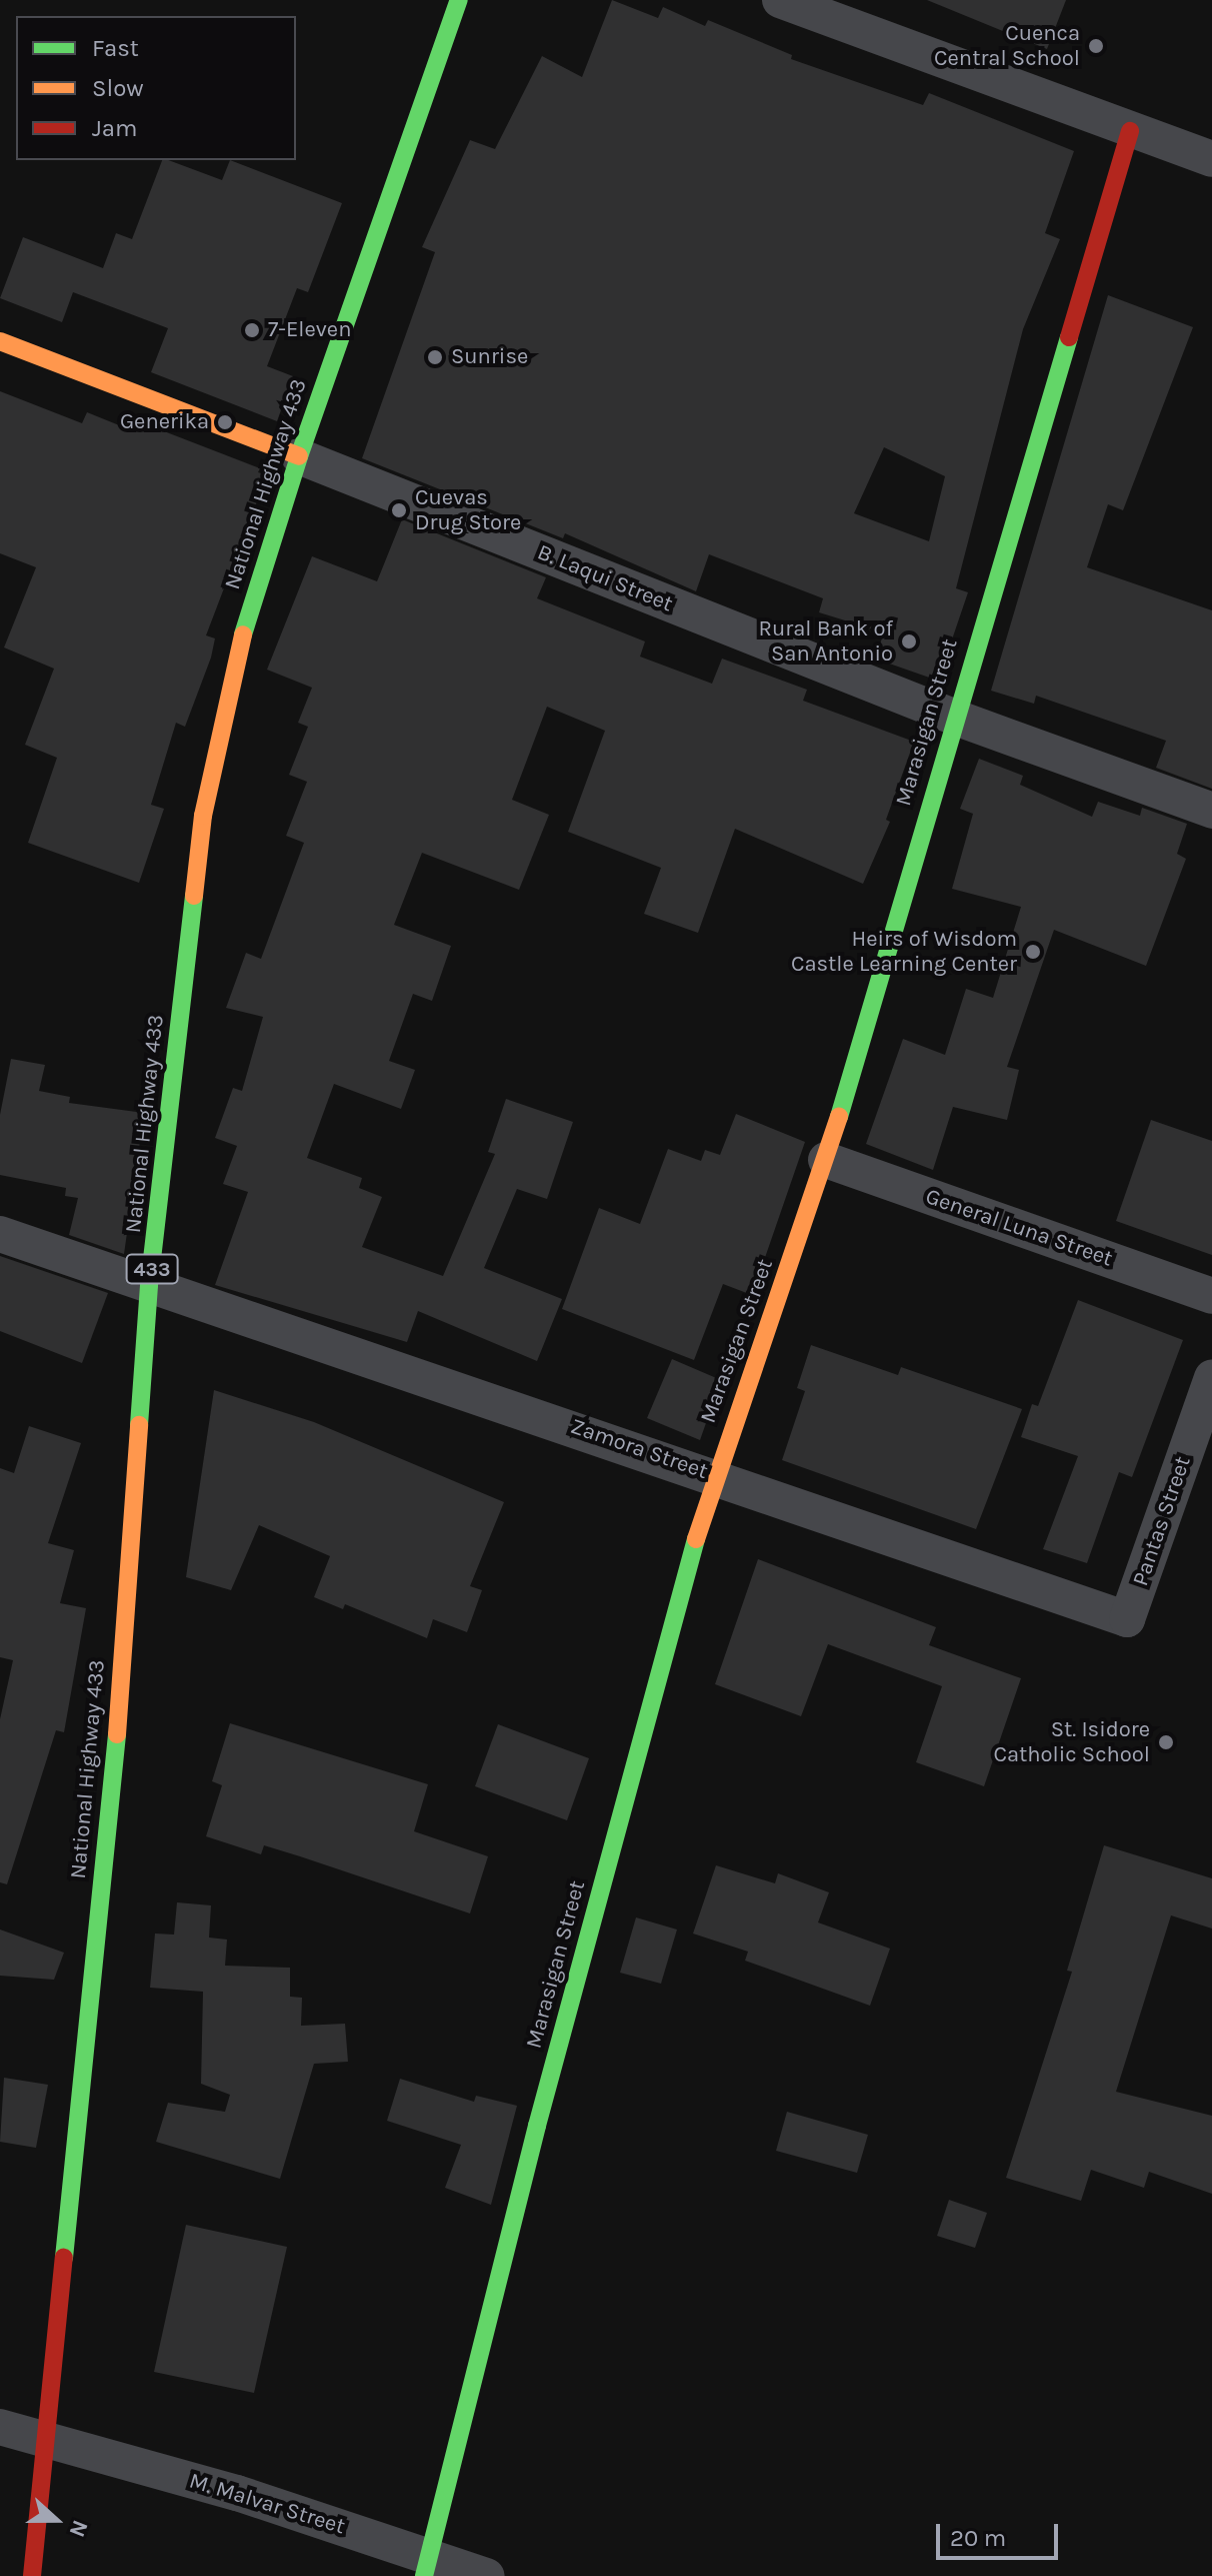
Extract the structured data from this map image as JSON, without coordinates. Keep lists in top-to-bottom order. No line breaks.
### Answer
{"streets":{"main road":["National Highway 433","B. Laqui Street","Marasigan Street","433"],"street":["General Luna Street","Zamora Street","Pantas Street","M. Malvar Street"]},"crossings":[["National Highway 433","B. Laqui Street"],["National Highway 433","Zamora Street"],["National Highway 433","M. Malvar Street"],["B. Laqui Street","Marasigan Street"],["Marasigan Street","General Luna Street"],["Marasigan Street","Zamora Street"],["Marasigan Street","M. Malvar Street"],["Zamora Street","Pantas Street"]],"places":["Cuenca Central School","7-Eleven","Sunrise","Generika","Cuevas Drug Store","Rural Bank of San Antonio","Heirs of Wisdom Castle Learning Center","St. Isidore Catholic School"],"legend":["Fast","Slow","Jam"],"scale_bar":"20 m","north":"right"}
